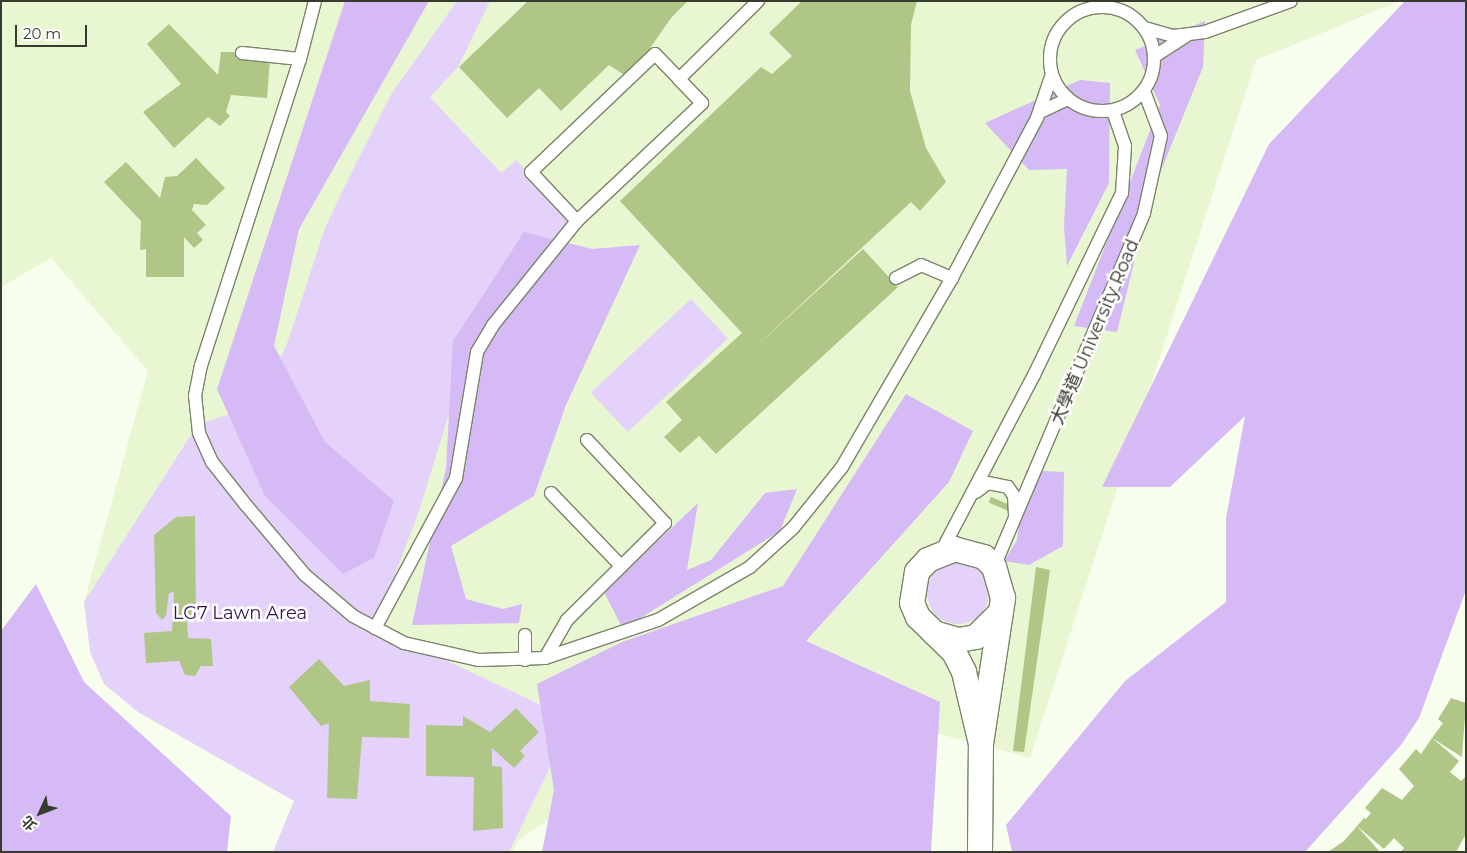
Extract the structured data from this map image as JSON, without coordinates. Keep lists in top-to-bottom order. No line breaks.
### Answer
{"streets":{"street":["大學道 University Road"]},"parks":["LG7 Lawn Area"],"scale_bar":"20 m","north":"bottom left"}
